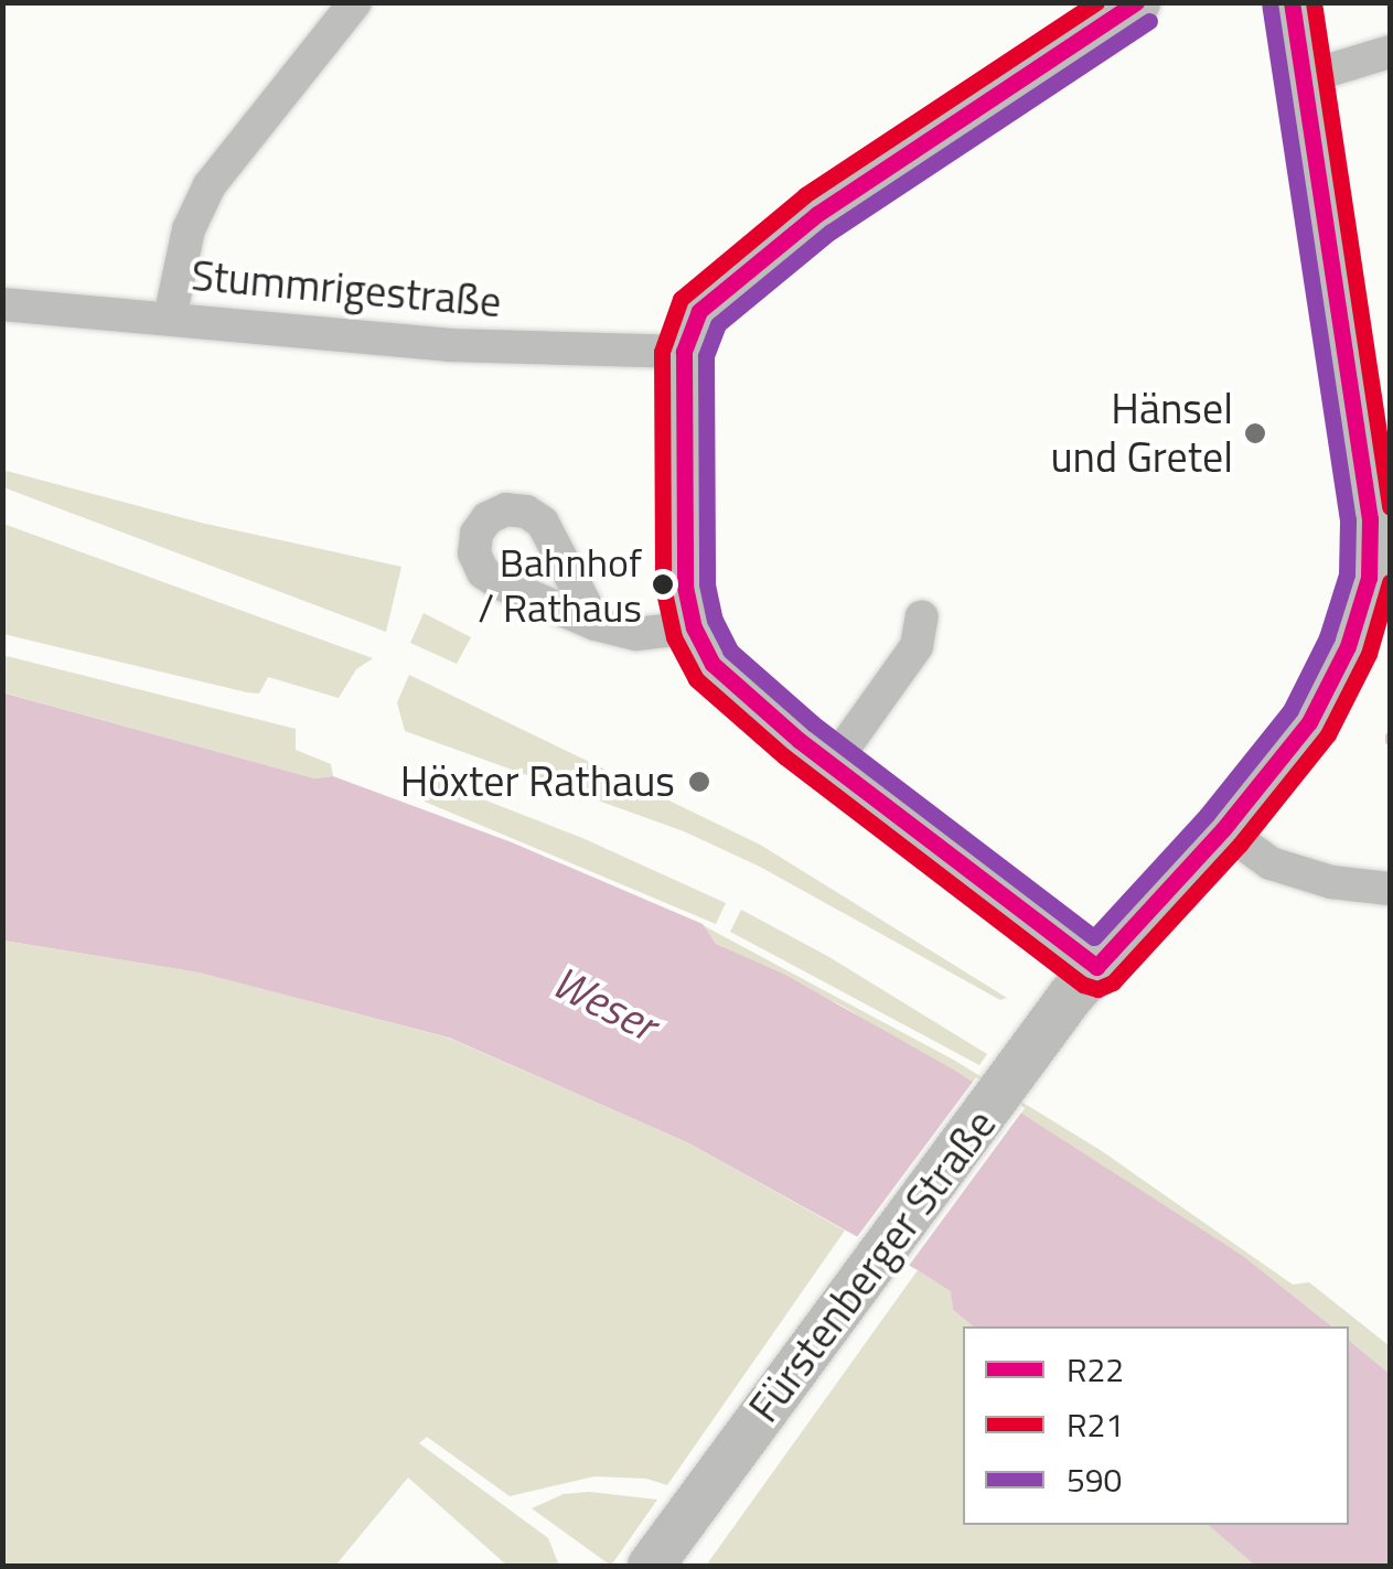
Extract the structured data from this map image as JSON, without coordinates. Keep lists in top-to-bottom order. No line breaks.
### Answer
{"streets":{"main road":["Fürstenberger Straße"],"street":["Stummrigestraße"]},"water":["Weser"],"places":["Hänsel und Gretel","Bahnhof / Rathaus","Höxter Rathaus"],"lines":["transit line R22","transit line R21","transit line 590"],"legend":["R22","R21","590"]}
